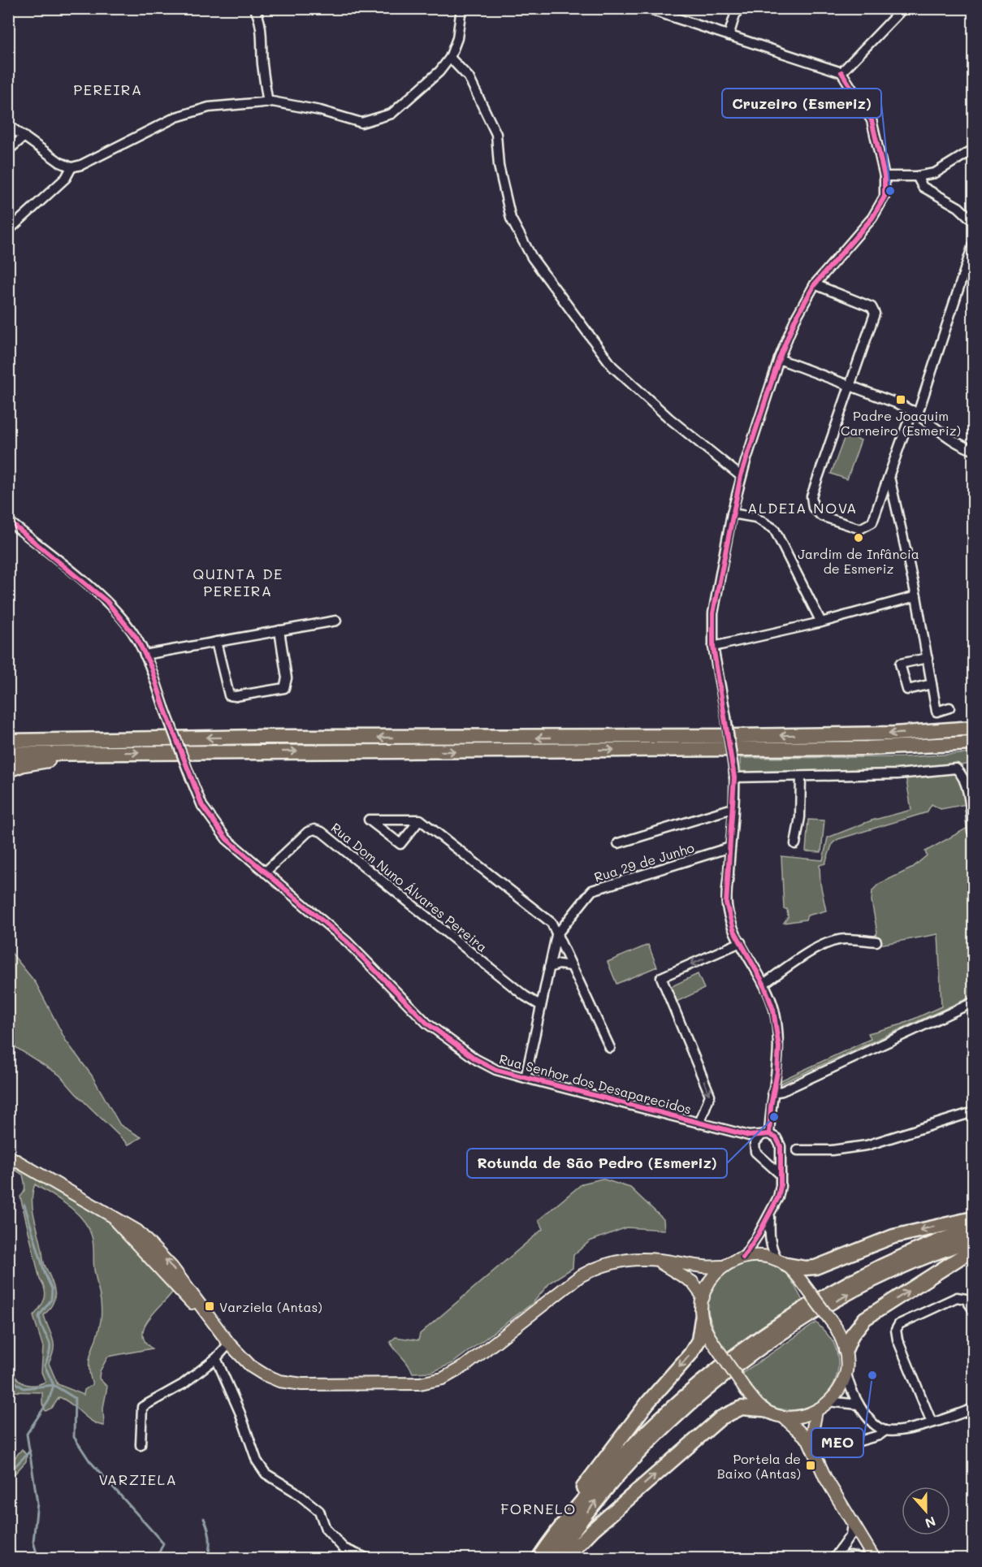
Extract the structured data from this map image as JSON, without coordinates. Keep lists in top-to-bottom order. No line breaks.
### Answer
{"streets":{"street":["Rua 29 de Junho","Rua Dom Nuno Álvares Pereira","Rua Senhor dos Desaparecidos"]},"crossings":[["Rua Dom Nuno Álvares Pereira","Rua Senhor dos Desaparecidos"]],"districts":["PEREIRA","ALDEIA NOVA","QUINTA DE PEREIRA","VARZIELA","FORNELO"],"places":{"other":["Cruzeiro (Esmeriz)","Jardim de Infância de Esmeriz","Rotunda de São Pedro (Esmeriz)","MEO"],"transit":["Padre Joaquim Carneiro (Esmeriz)","Varziela (Antas)","Portela de Baixo (Antas)"]},"north":"bottom"}
